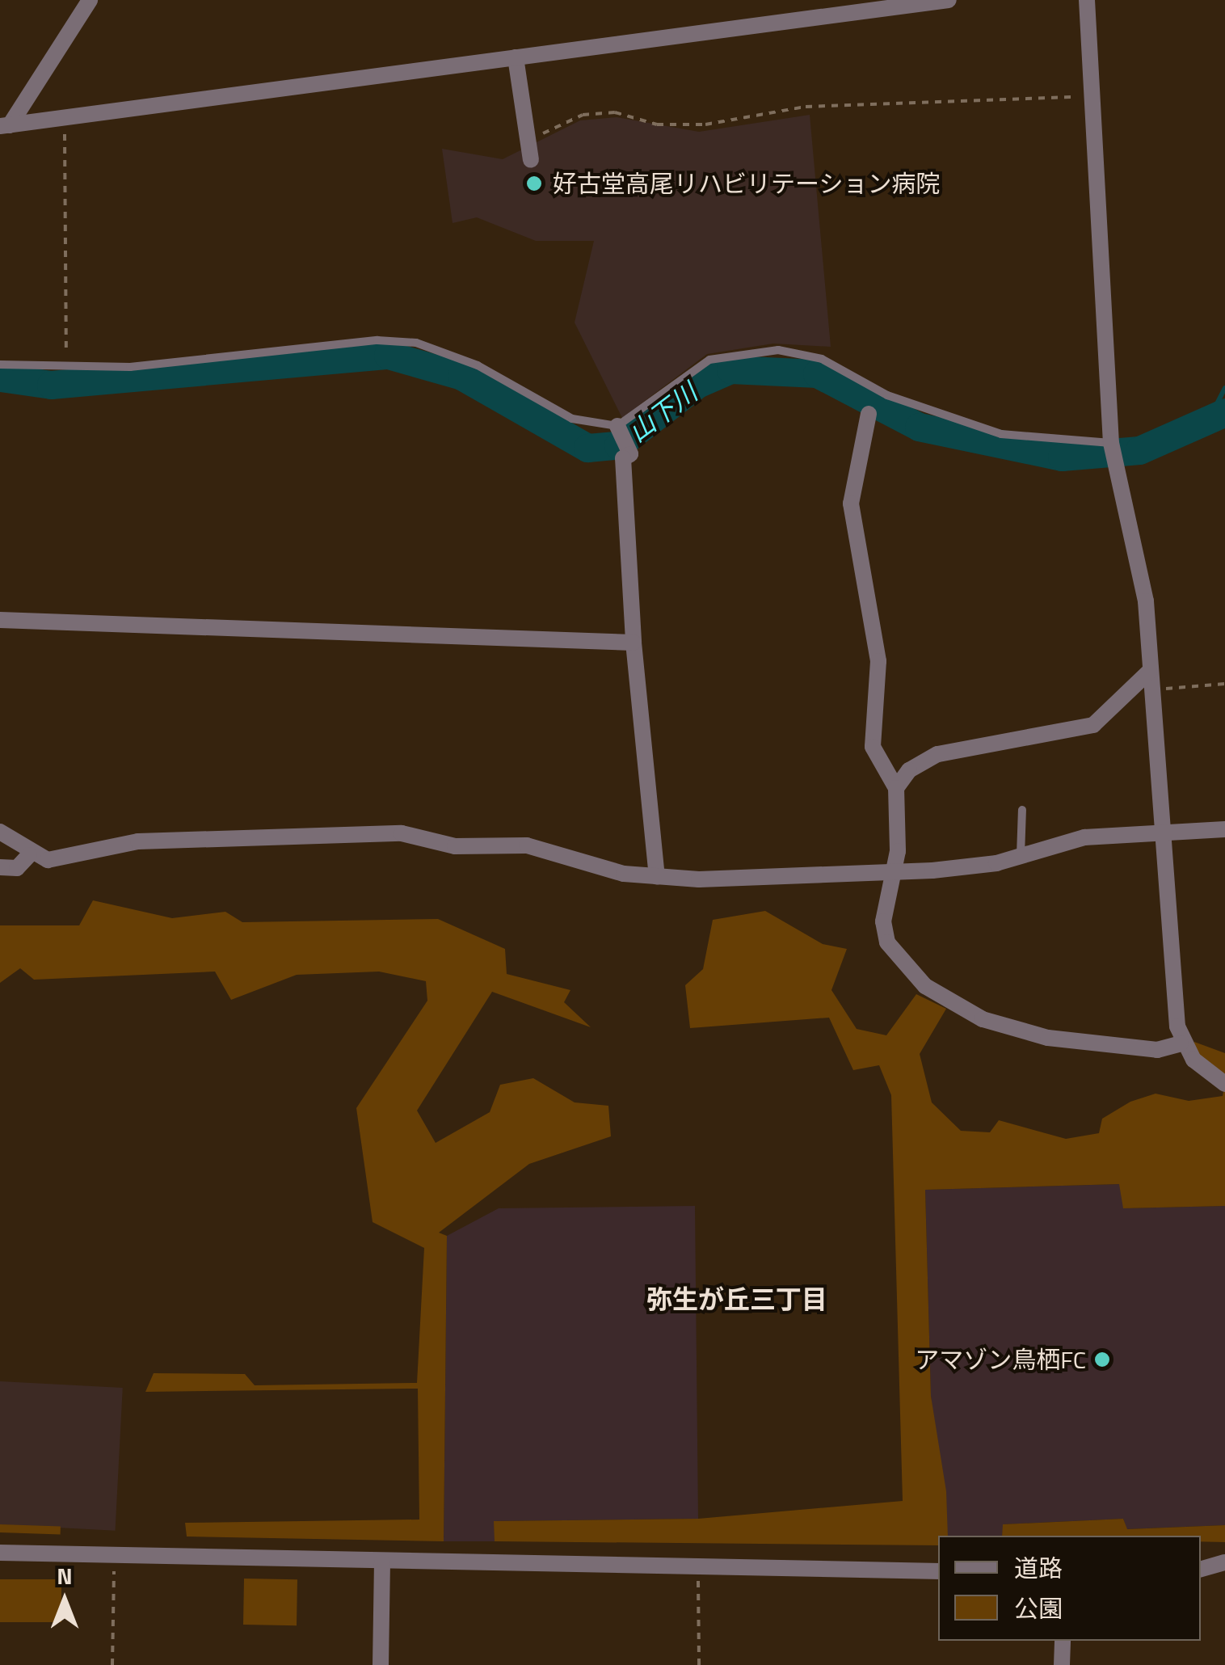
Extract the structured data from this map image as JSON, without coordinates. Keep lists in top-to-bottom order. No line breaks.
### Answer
{"districts":["弥生が丘三丁目"],"water":["山下川"],"places":["好古堂高尾リハビリテーション病院","アマゾン鳥栖FC"],"legend":["道路","公園"],"north":"top"}
